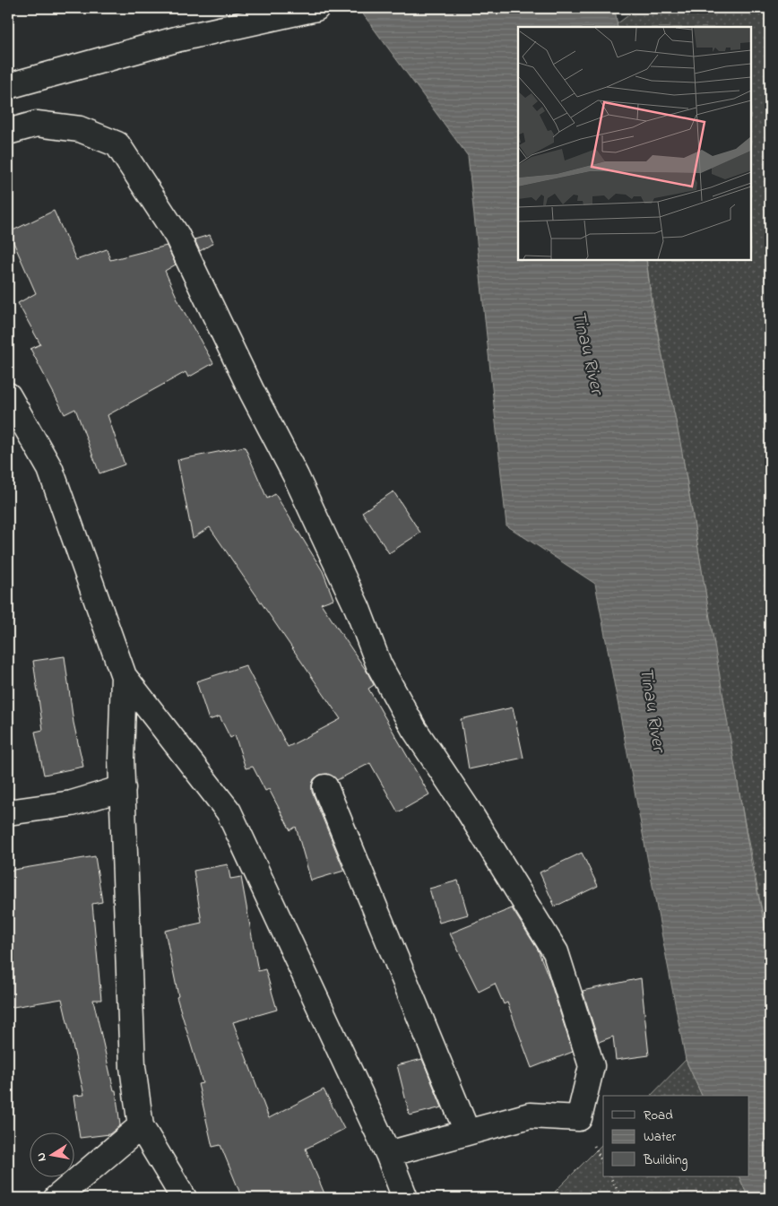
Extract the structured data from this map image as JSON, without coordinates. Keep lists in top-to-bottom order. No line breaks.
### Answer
{"water":["Tinau River"],"legend":["Road","Water","Building"],"north":"left"}
